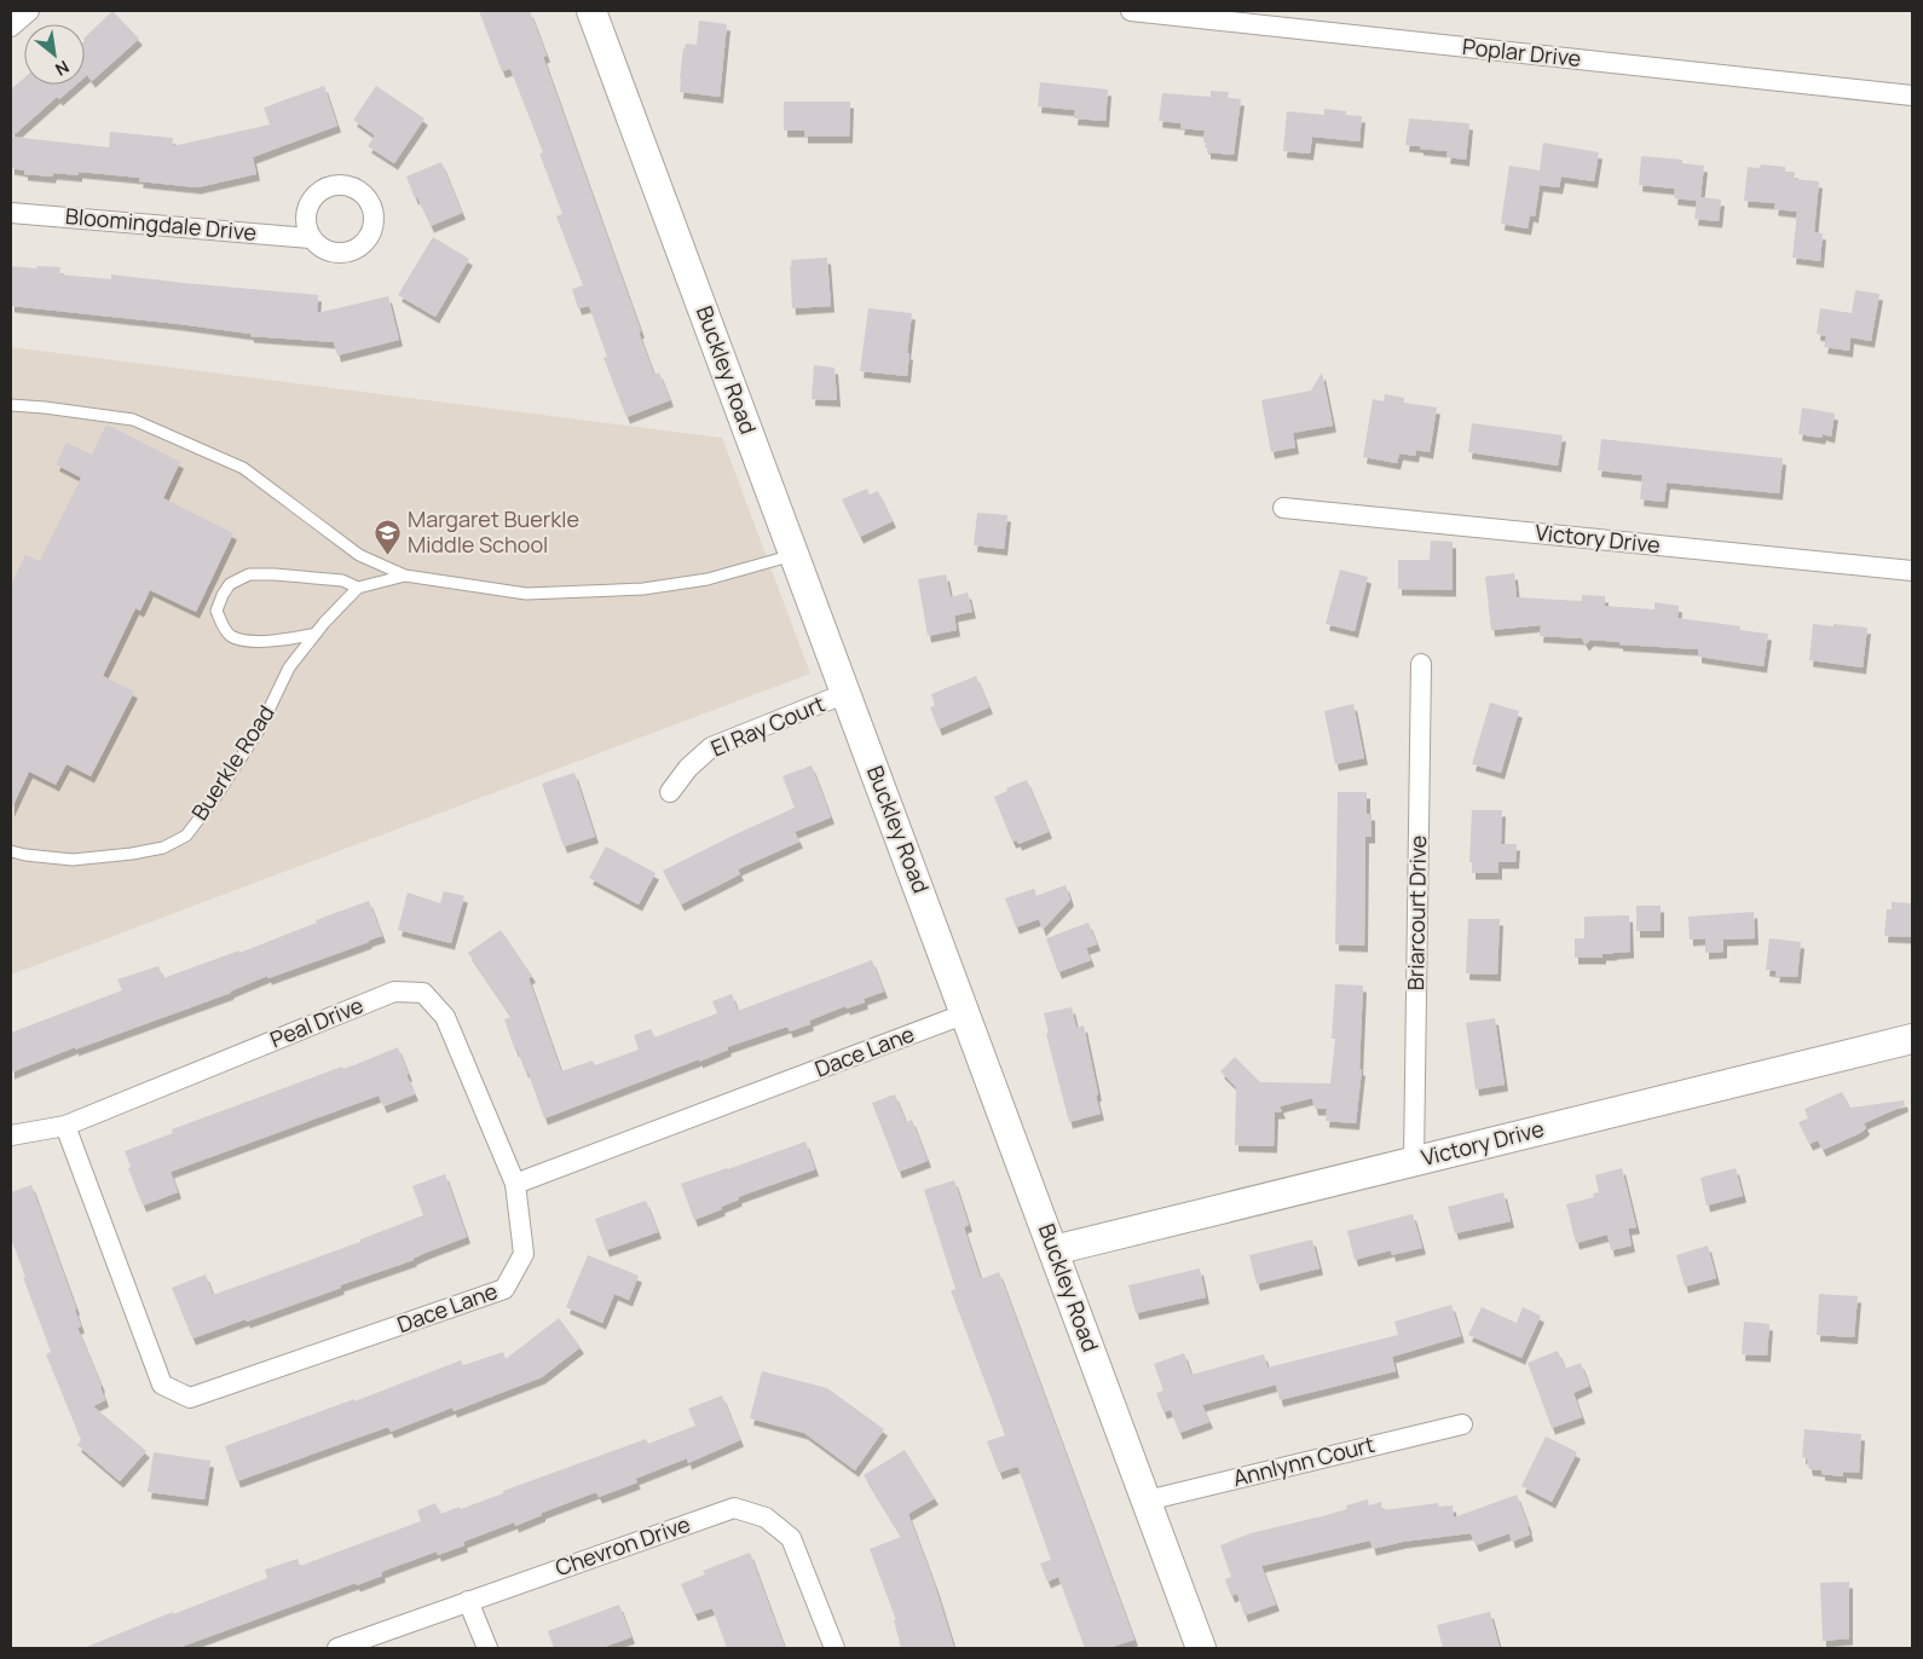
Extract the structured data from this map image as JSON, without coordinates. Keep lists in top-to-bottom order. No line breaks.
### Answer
{"streets":{"street":["Poplar Drive","Bloomingdale Drive","Buckley Road","Victory Drive","El Ray Court","Briarcourt Drive","Peal Drive","Dace Lane","Annlynn Court","Chevron Drive"],"lane":["Buerkle Road"]},"crossings":[["Buckley Road","Victory Drive"],["Buckley Road","El Ray Court"],["Buckley Road","Dace Lane"],["Buckley Road","Annlynn Court"],["Victory Drive","Briarcourt Drive"],["Peal Drive","Dace Lane"]],"places":{"school or university":["Margaret Buerkle Middle School"]},"north":"bottom right"}
